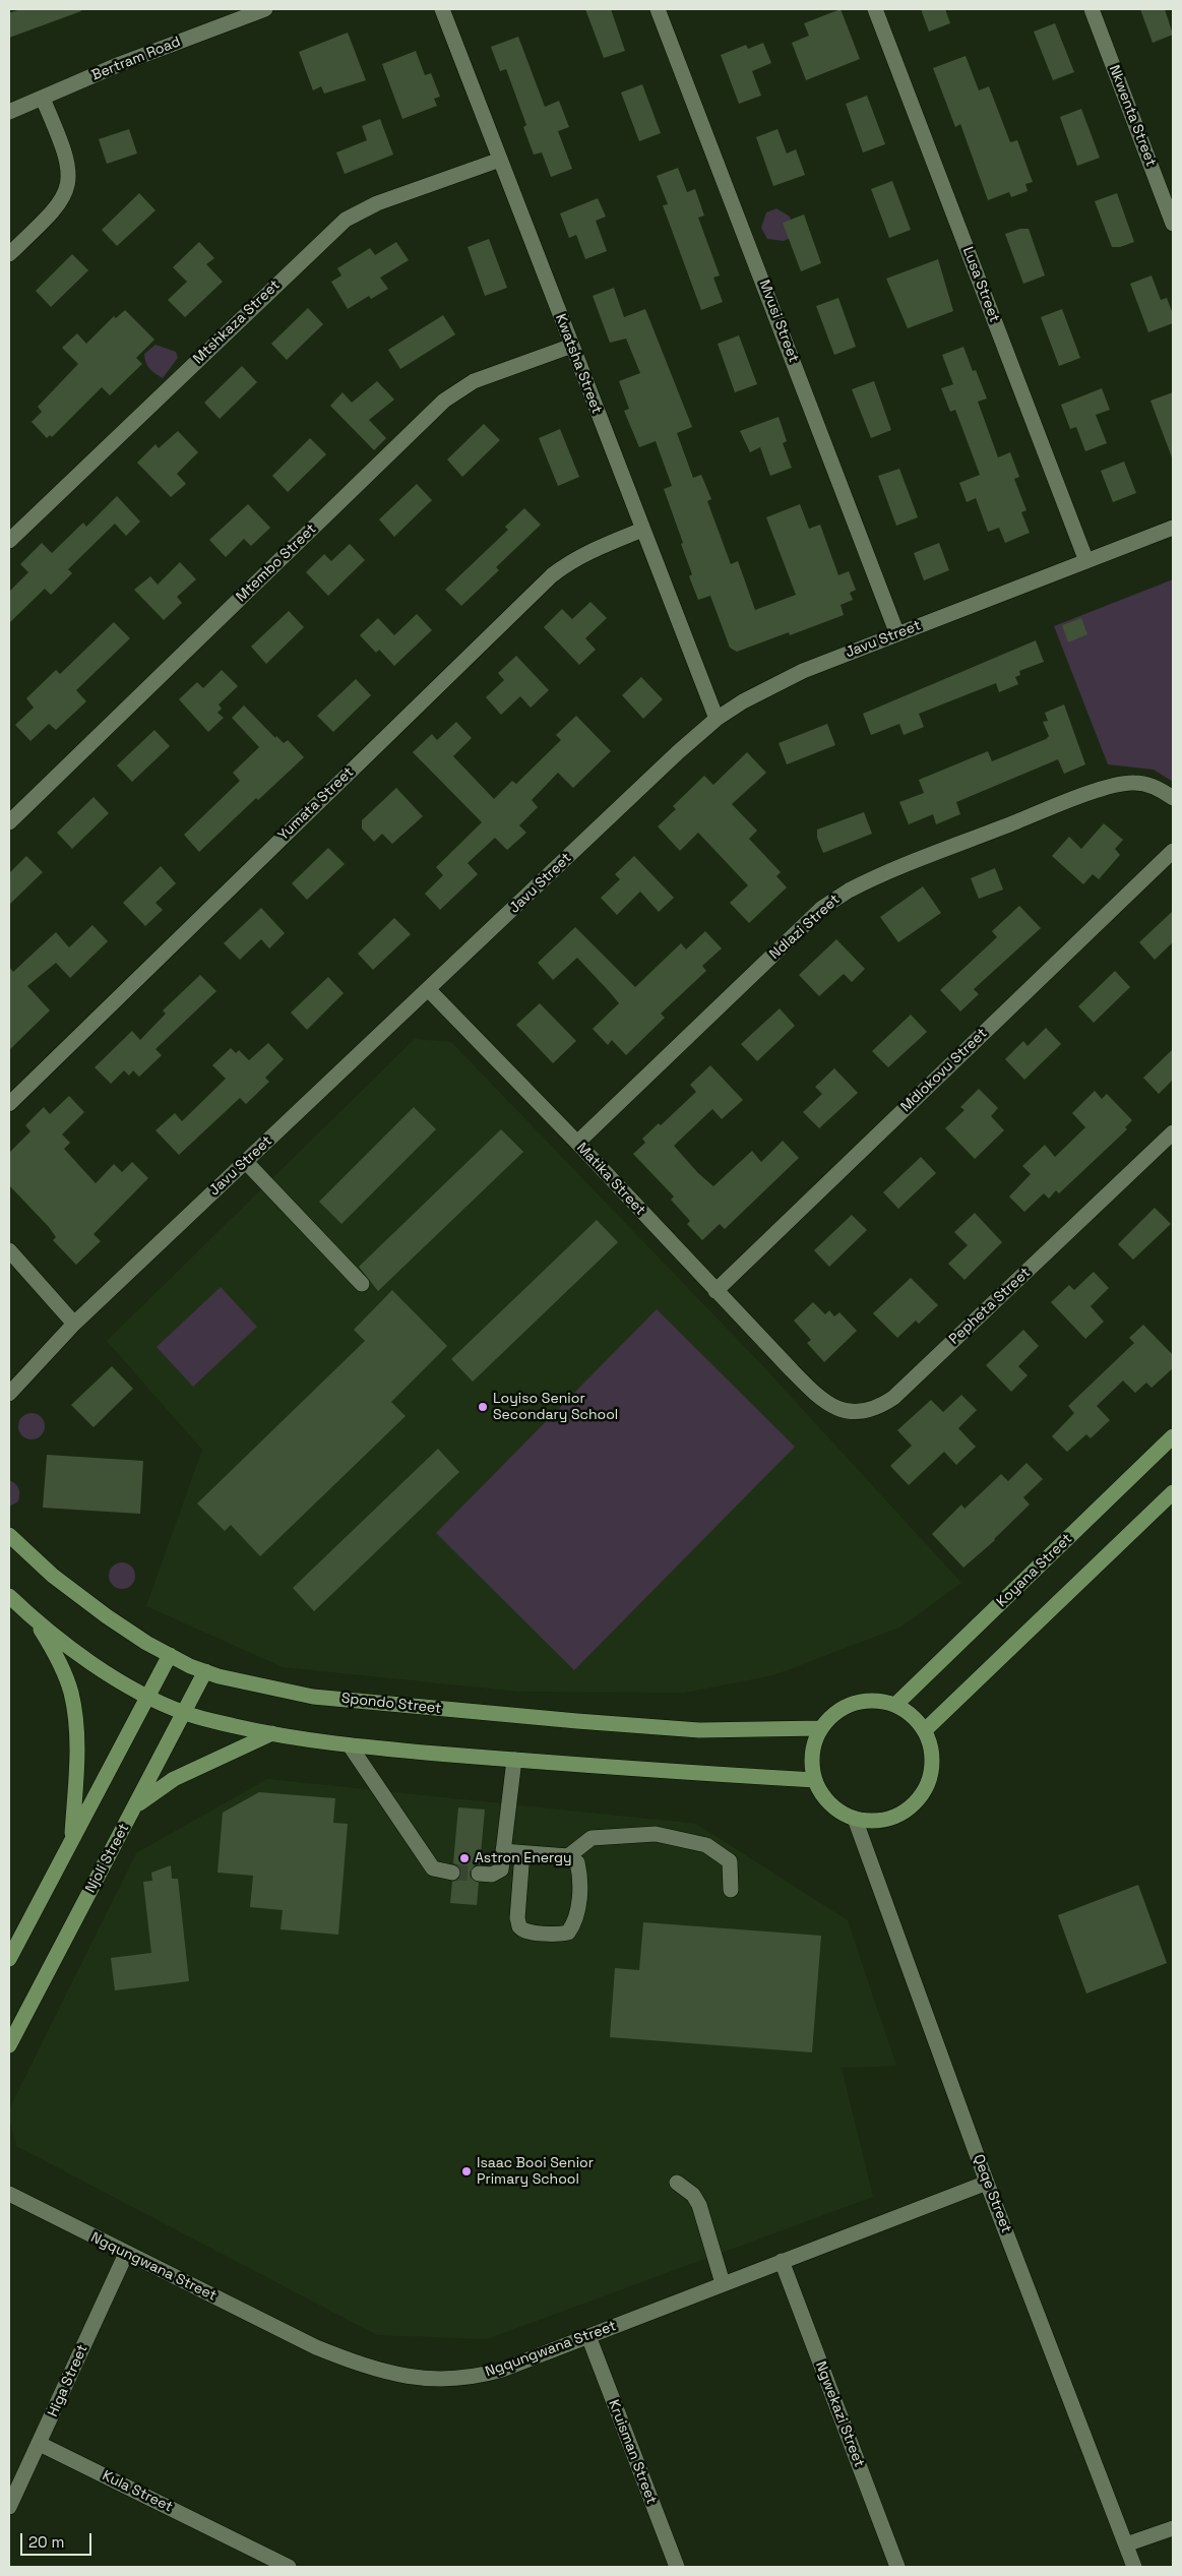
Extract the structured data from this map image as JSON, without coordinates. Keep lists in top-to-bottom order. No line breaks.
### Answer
{"streets":{"main road":["Koyana Street","Spondo Street","Njoli Street"],"street":["Bertram Road","Nkwenta Street","Lusa Street","Mvusi Street","Mtshkaza Street","Kwatsha Street","Mtembo Street","Javu Street","Yumata Street","Ndlazi Street","Mdlokovu Street","Matika Street","Pepheta Street","Qeqe Street","Ngqungwana Street","Higa Street","Ngwekazi Street","Kruisman Street","Kula Street"]},"crossings":[["Lusa Street","Javu Street"],["Mvusi Street","Javu Street"],["Mtshkaza Street","Kwatsha Street"],["Kwatsha Street","Mtembo Street"],["Kwatsha Street","Javu Street"],["Kwatsha Street","Yumata Street"],["Javu Street","Matika Street"],["Ndlazi Street","Matika Street"],["Mdlokovu Street","Matika Street"],["Matika Street","Pepheta Street"],["Koyana Street","Spondo Street"],["Koyana Street","Qeqe Street"],["Spondo Street","Njoli Street"],["Spondo Street","Qeqe Street"],["Qeqe Street","Ngqungwana Street"],["Ngqungwana Street","Higa Street"],["Ngqungwana Street","Ngwekazi Street"],["Ngqungwana Street","Kruisman Street"],["Higa Street","Kula Street"]],"places":["Loyiso Senior Secondary School","Astron Energy","Isaac Booi Senior Primary School"],"scale_bar":"20 m"}
